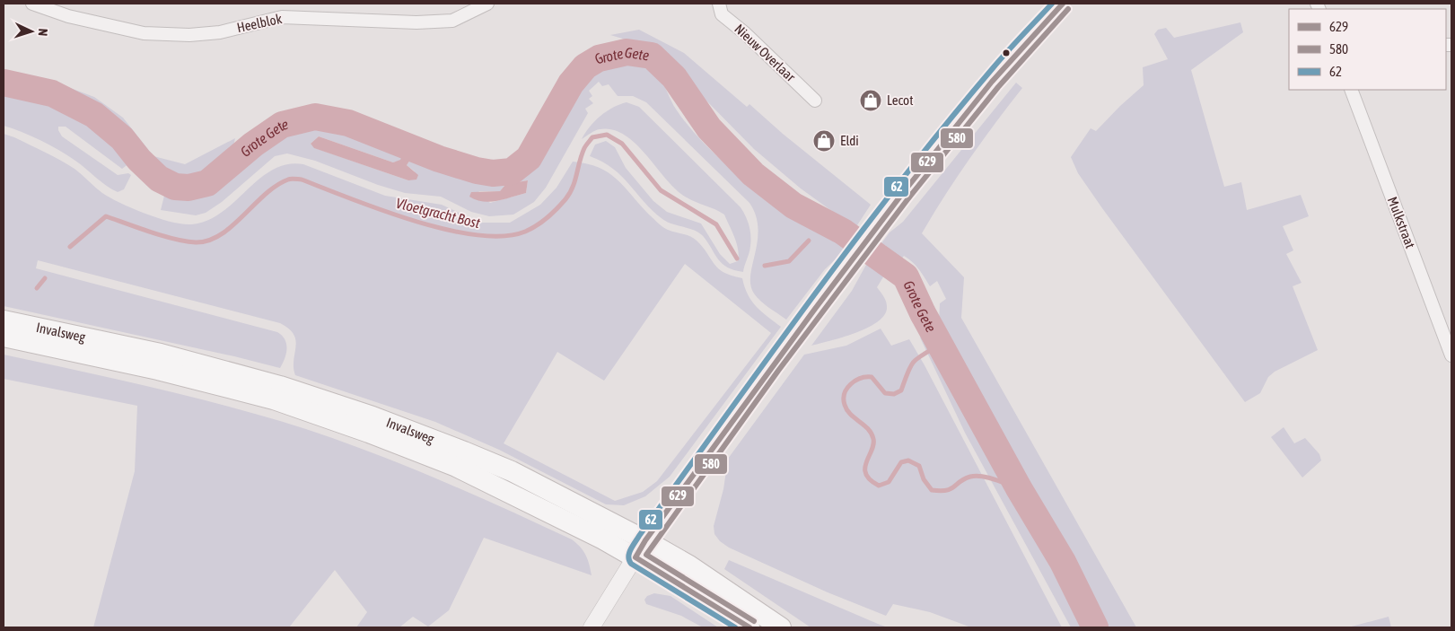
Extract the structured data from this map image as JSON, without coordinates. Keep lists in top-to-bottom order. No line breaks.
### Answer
{"streets":{"main road":["Invalsweg"],"street":["Heelblok","Nieuw Overlaar","Mulkstraat"]},"water":["Grote Gete","Vloetgracht Bost"],"places":{"shop":["Lecot","Eldi"]},"lines":["transit line 629","transit line 62","transit line 580"],"legend":["629","580","62"],"north":"right"}
